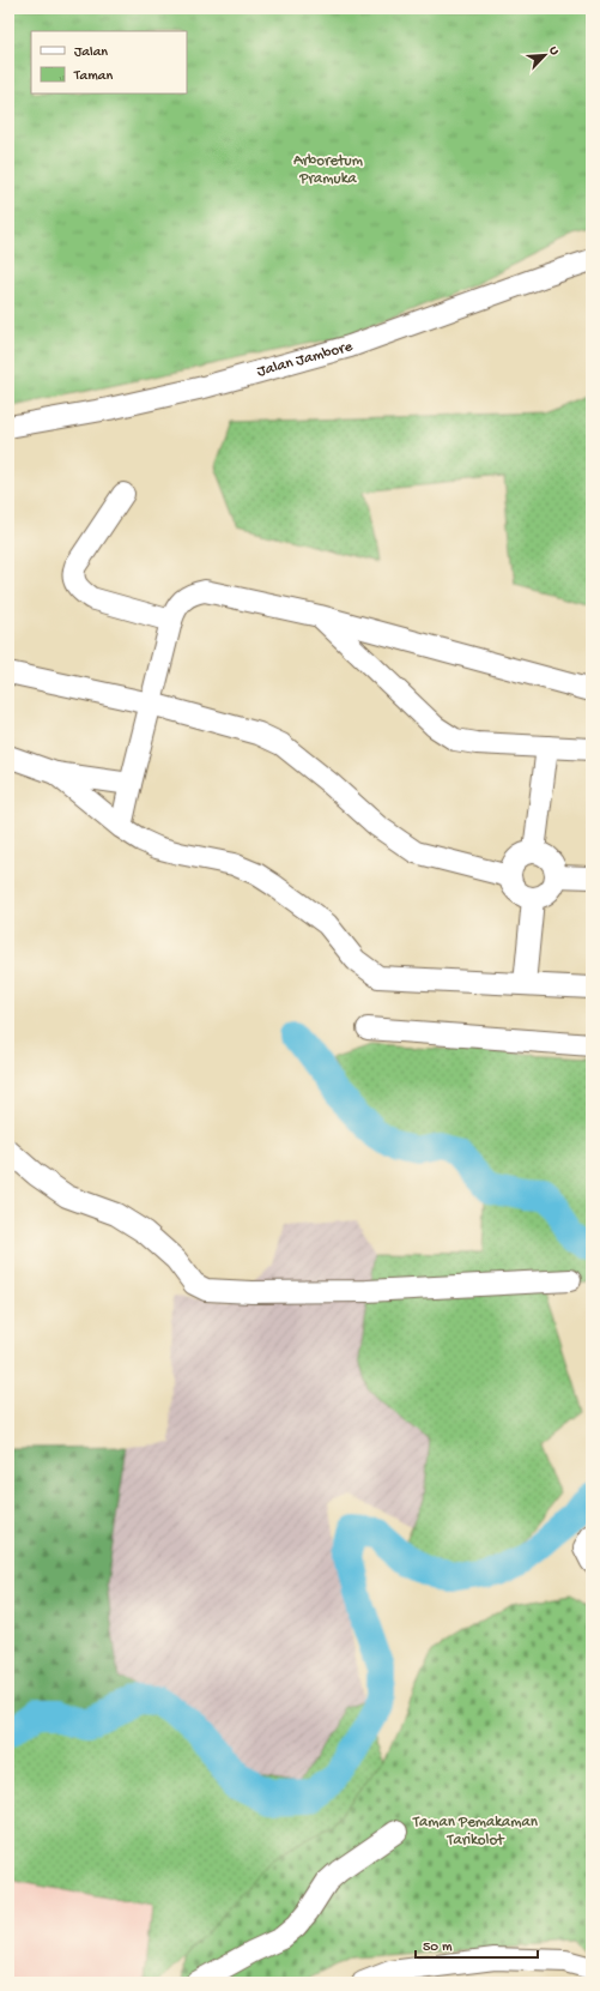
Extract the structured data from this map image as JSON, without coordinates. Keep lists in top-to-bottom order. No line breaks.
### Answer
{"streets":{"street":["Jalan Jambore"]},"parks":["Arboretum Pramuka","Taman Pemakaman Tarikolot"],"legend":["Jalan","Taman"],"scale_bar":"50 m","north":"top right"}
